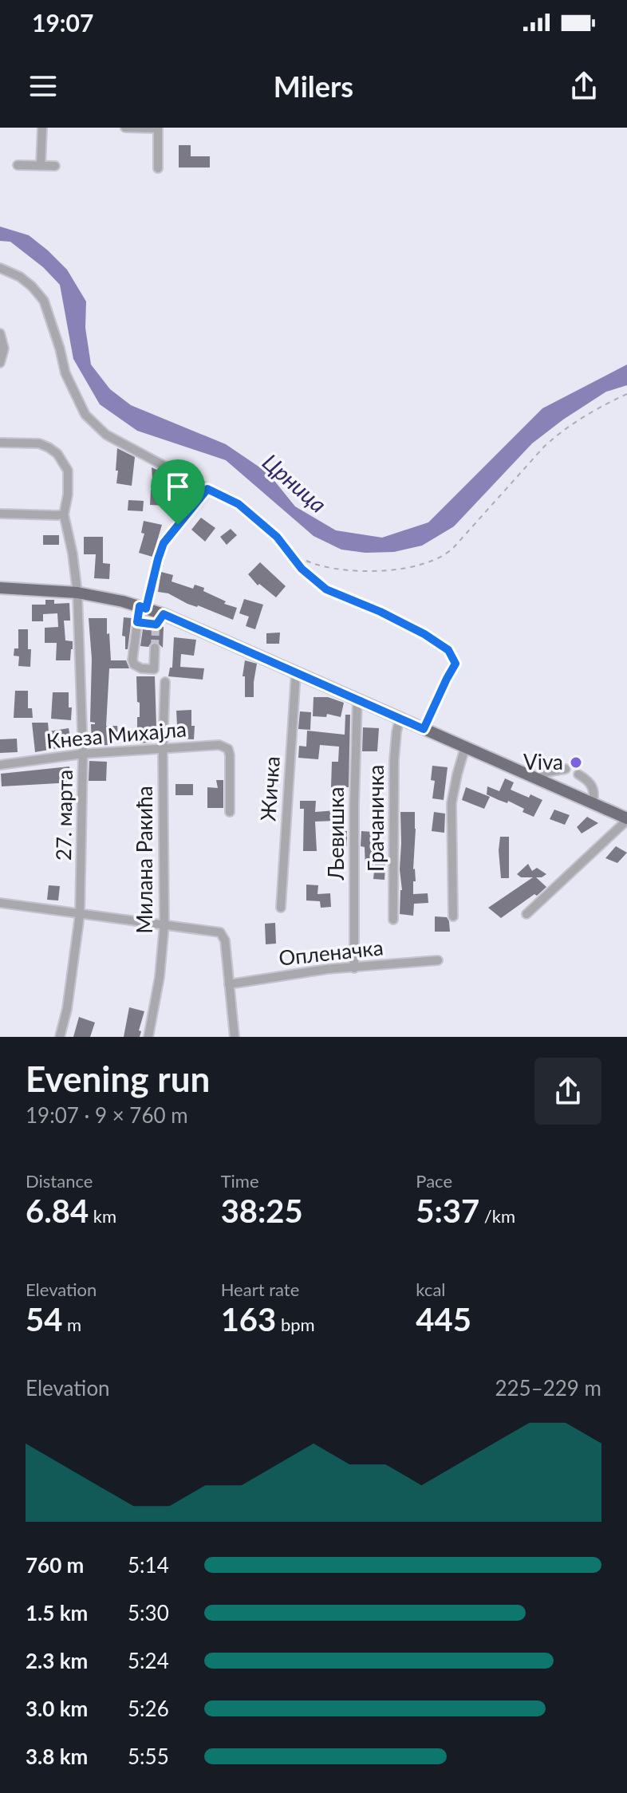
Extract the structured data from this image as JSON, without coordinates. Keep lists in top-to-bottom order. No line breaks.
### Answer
{"streets":{"street":["Кнеза Михајла","Жичка","27. марта","Грачаничка","Љевишка","Милана Ракића","Опленачка"]},"crossings":[["Кнеза Михајла","27. марта"],["Кнеза Михајла","Милана Ракића"],["Љевишка","Опленачка"]],"water":["Црница"],"places":["Viva"],"page":{"status":"19:07","header":"Milers","heading":["Evening run","19:07 · 9 × 760 m"],"stats":[["Distance","6.84 km"],["Time","38:25"],["Pace","5:37 /km"],["Elevation","54 m"],["Heart rate","163 bpm"],["kcal","445"]],"chart":["Elevation","225–229 m"],"list":[{"name":"760 m","note":"5:14"},{"name":"1.5 km","note":"5:30"},{"name":"2.3 km","note":"5:24"},{"name":"3.0 km","note":"5:26"},{"name":"3.8 km","note":"5:55"}]}}
